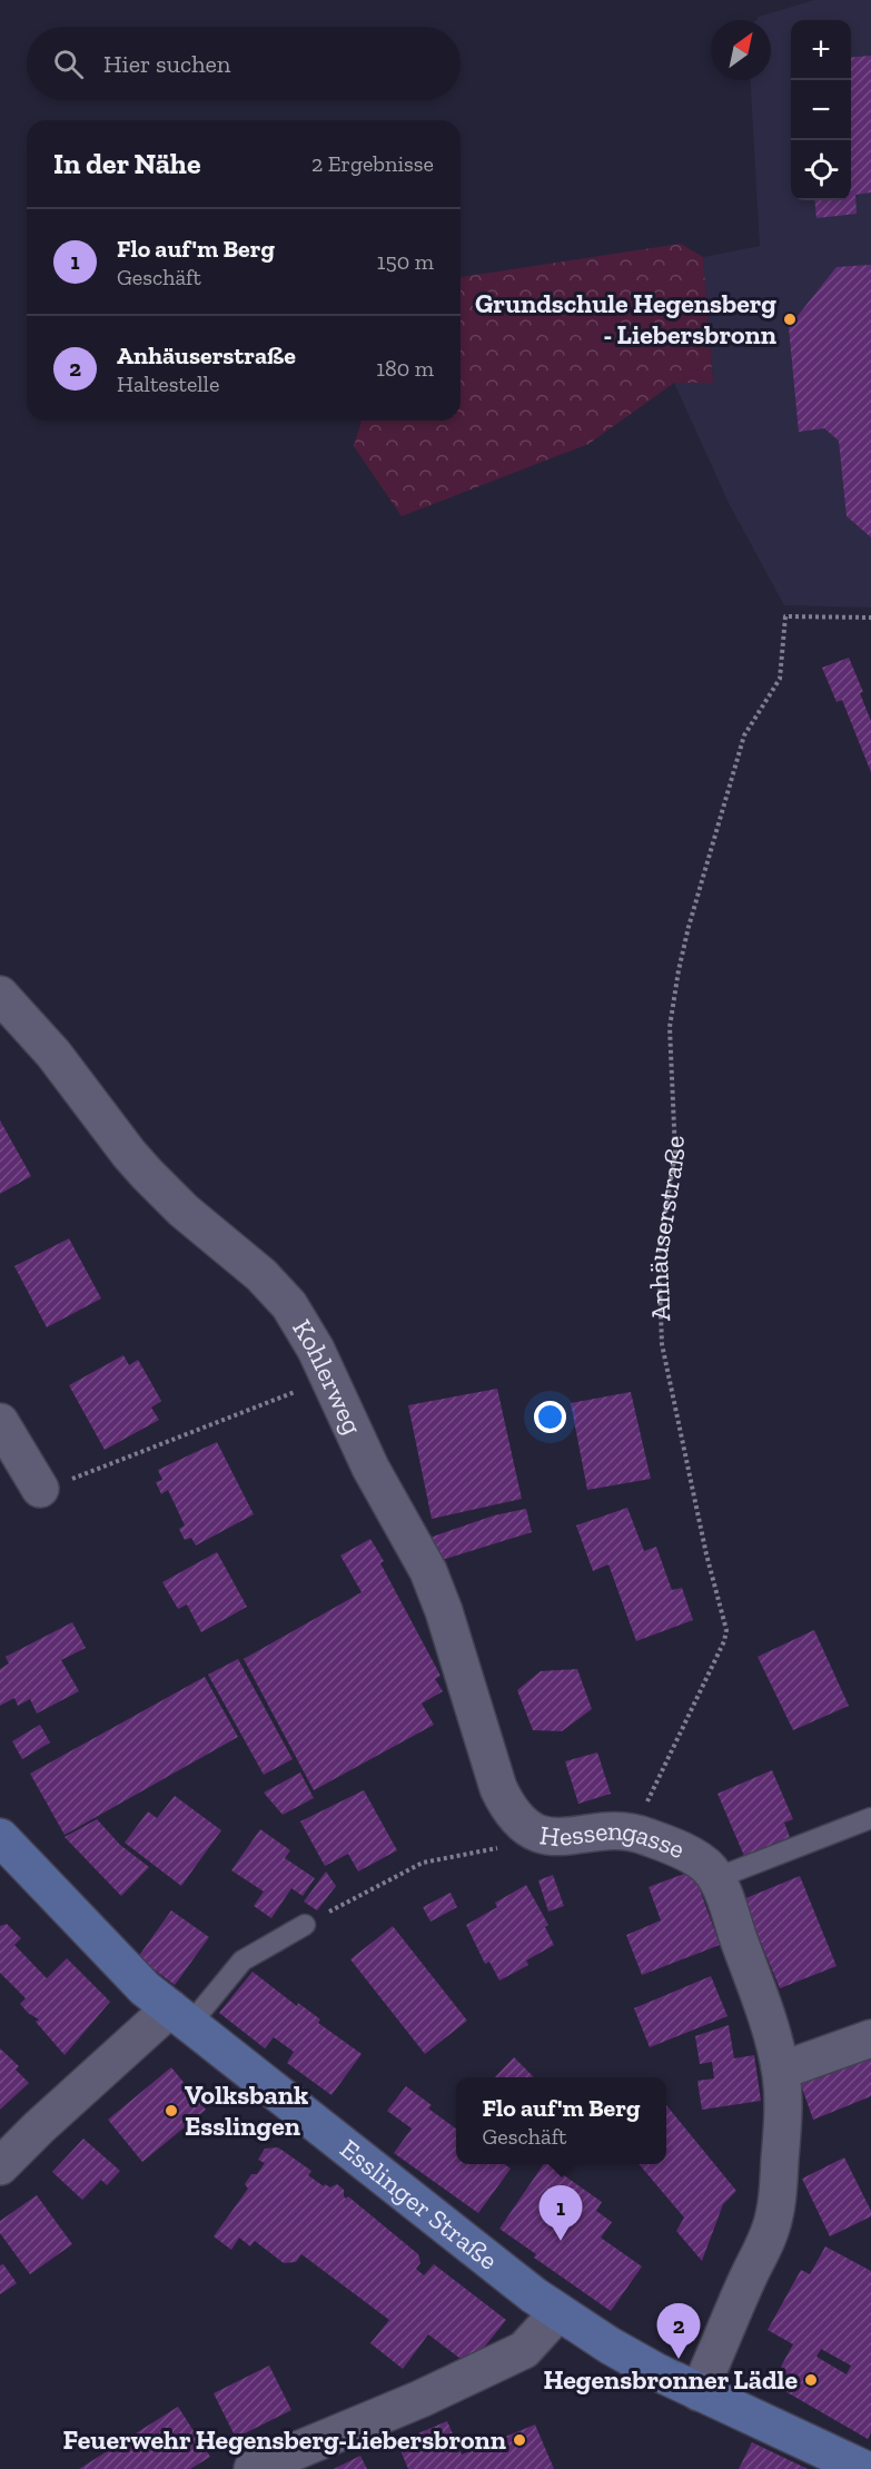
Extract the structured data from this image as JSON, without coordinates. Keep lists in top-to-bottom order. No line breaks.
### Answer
{"streets":{"street":["Kohlerweg","Hessengasse","Esslinger Straße"],"path":["Anhäuserstraße"]},"crossings":[["Anhäuserstraße","Hessengasse"],["Kohlerweg","Hessengasse"]],"places":["Grundschule Hegensberg - Liebersbronn","Volksbank Esslingen","Hegensbronner Lädle","Feuerwehr Hegensberg-Liebersbronn"],"north":"top right","page":{"map_buttons":["+","−"],"search":"Hier suchen","heading":["In der Nähe","2 Ergebnisse"],"list":[{"mark":"1","name":"Flo auf'm Berg","note":"Geschäft","value":"150 m"},{"mark":"2","name":"Anhäuserstraße","note":"Haltestelle","value":"180 m"}],"popup":["Flo auf'm Berg","Geschäft"],"pins":["1","2"]}}
